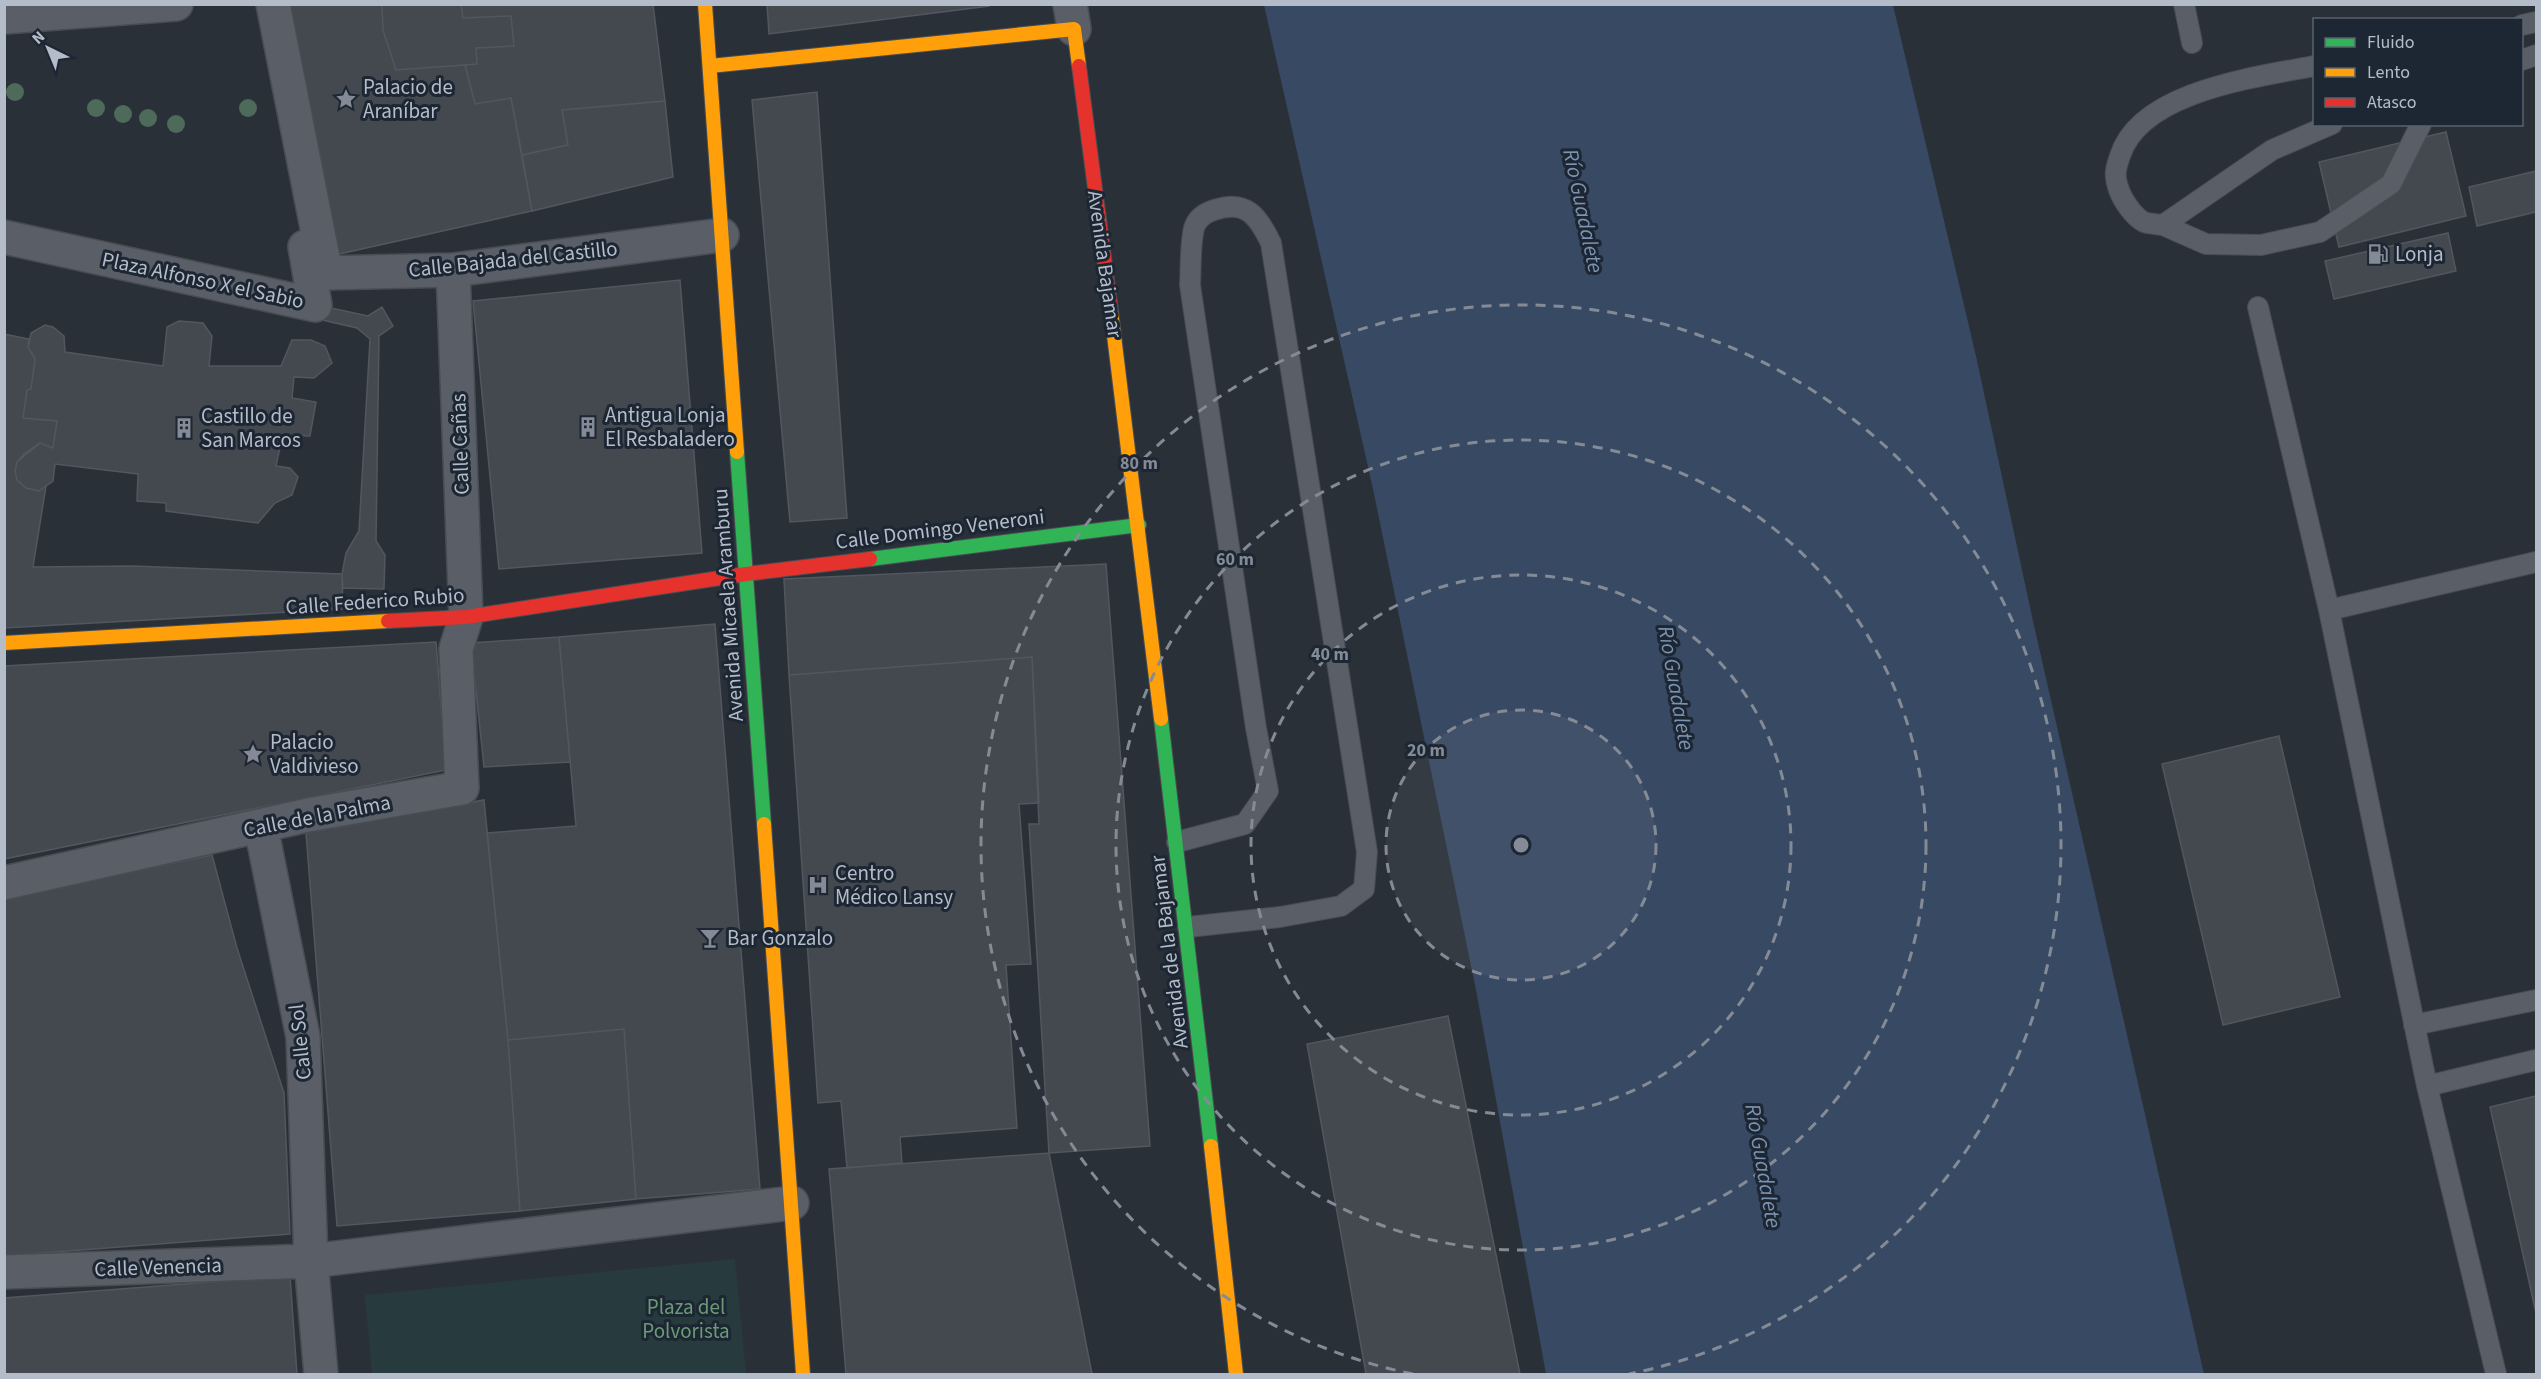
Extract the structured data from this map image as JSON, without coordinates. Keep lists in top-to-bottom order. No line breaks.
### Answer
{"streets":{"street":["Calle Bajada del Castillo","Avenida Bajamar","Plaza Alfonso X el Sabio","Calle Cañas","Calle Domingo Veneroni","Calle Federico Rubio","Avenida Micaela Aramburu","Calle de la Palma","Avenida de la Bajamar","Calle Sol","Calle Venencia"]},"crossings":[["Calle Bajada del Castillo","Calle Cañas"],["Calle Bajada del Castillo","Avenida Micaela Aramburu"],["Avenida Bajamar","Calle Domingo Veneroni"],["Avenida Bajamar","Avenida de la Bajamar"],["Calle Cañas","Calle Federico Rubio"],["Calle Cañas","Calle de la Palma"],["Calle Domingo Veneroni","Calle Federico Rubio"],["Calle Domingo Veneroni","Avenida Micaela Aramburu"],["Calle Domingo Veneroni","Avenida de la Bajamar"],["Calle Federico Rubio","Avenida Micaela Aramburu"],["Calle Federico Rubio","Calle de la Palma"],["Avenida Micaela Aramburu","Calle Venencia"],["Calle de la Palma","Calle Sol"],["Calle Sol","Calle Venencia"]],"water":["Río Guadalete"],"parks":["Plaza del Polvorista"],"places":{"place":["Palacio de Araníbar","Palacio Valdivieso"],"fuel station":["Lonja"],"building":["Antigua Lonja El Resbaladero","Castillo de San Marcos"],"hospital":["Centro Médico Lansy"],"bar":["Bar Gonzalo"]},"legend":["Fluido","Lento","Atasco"],"north":"top left","rings":["80 m","60 m","40 m","20 m"]}
